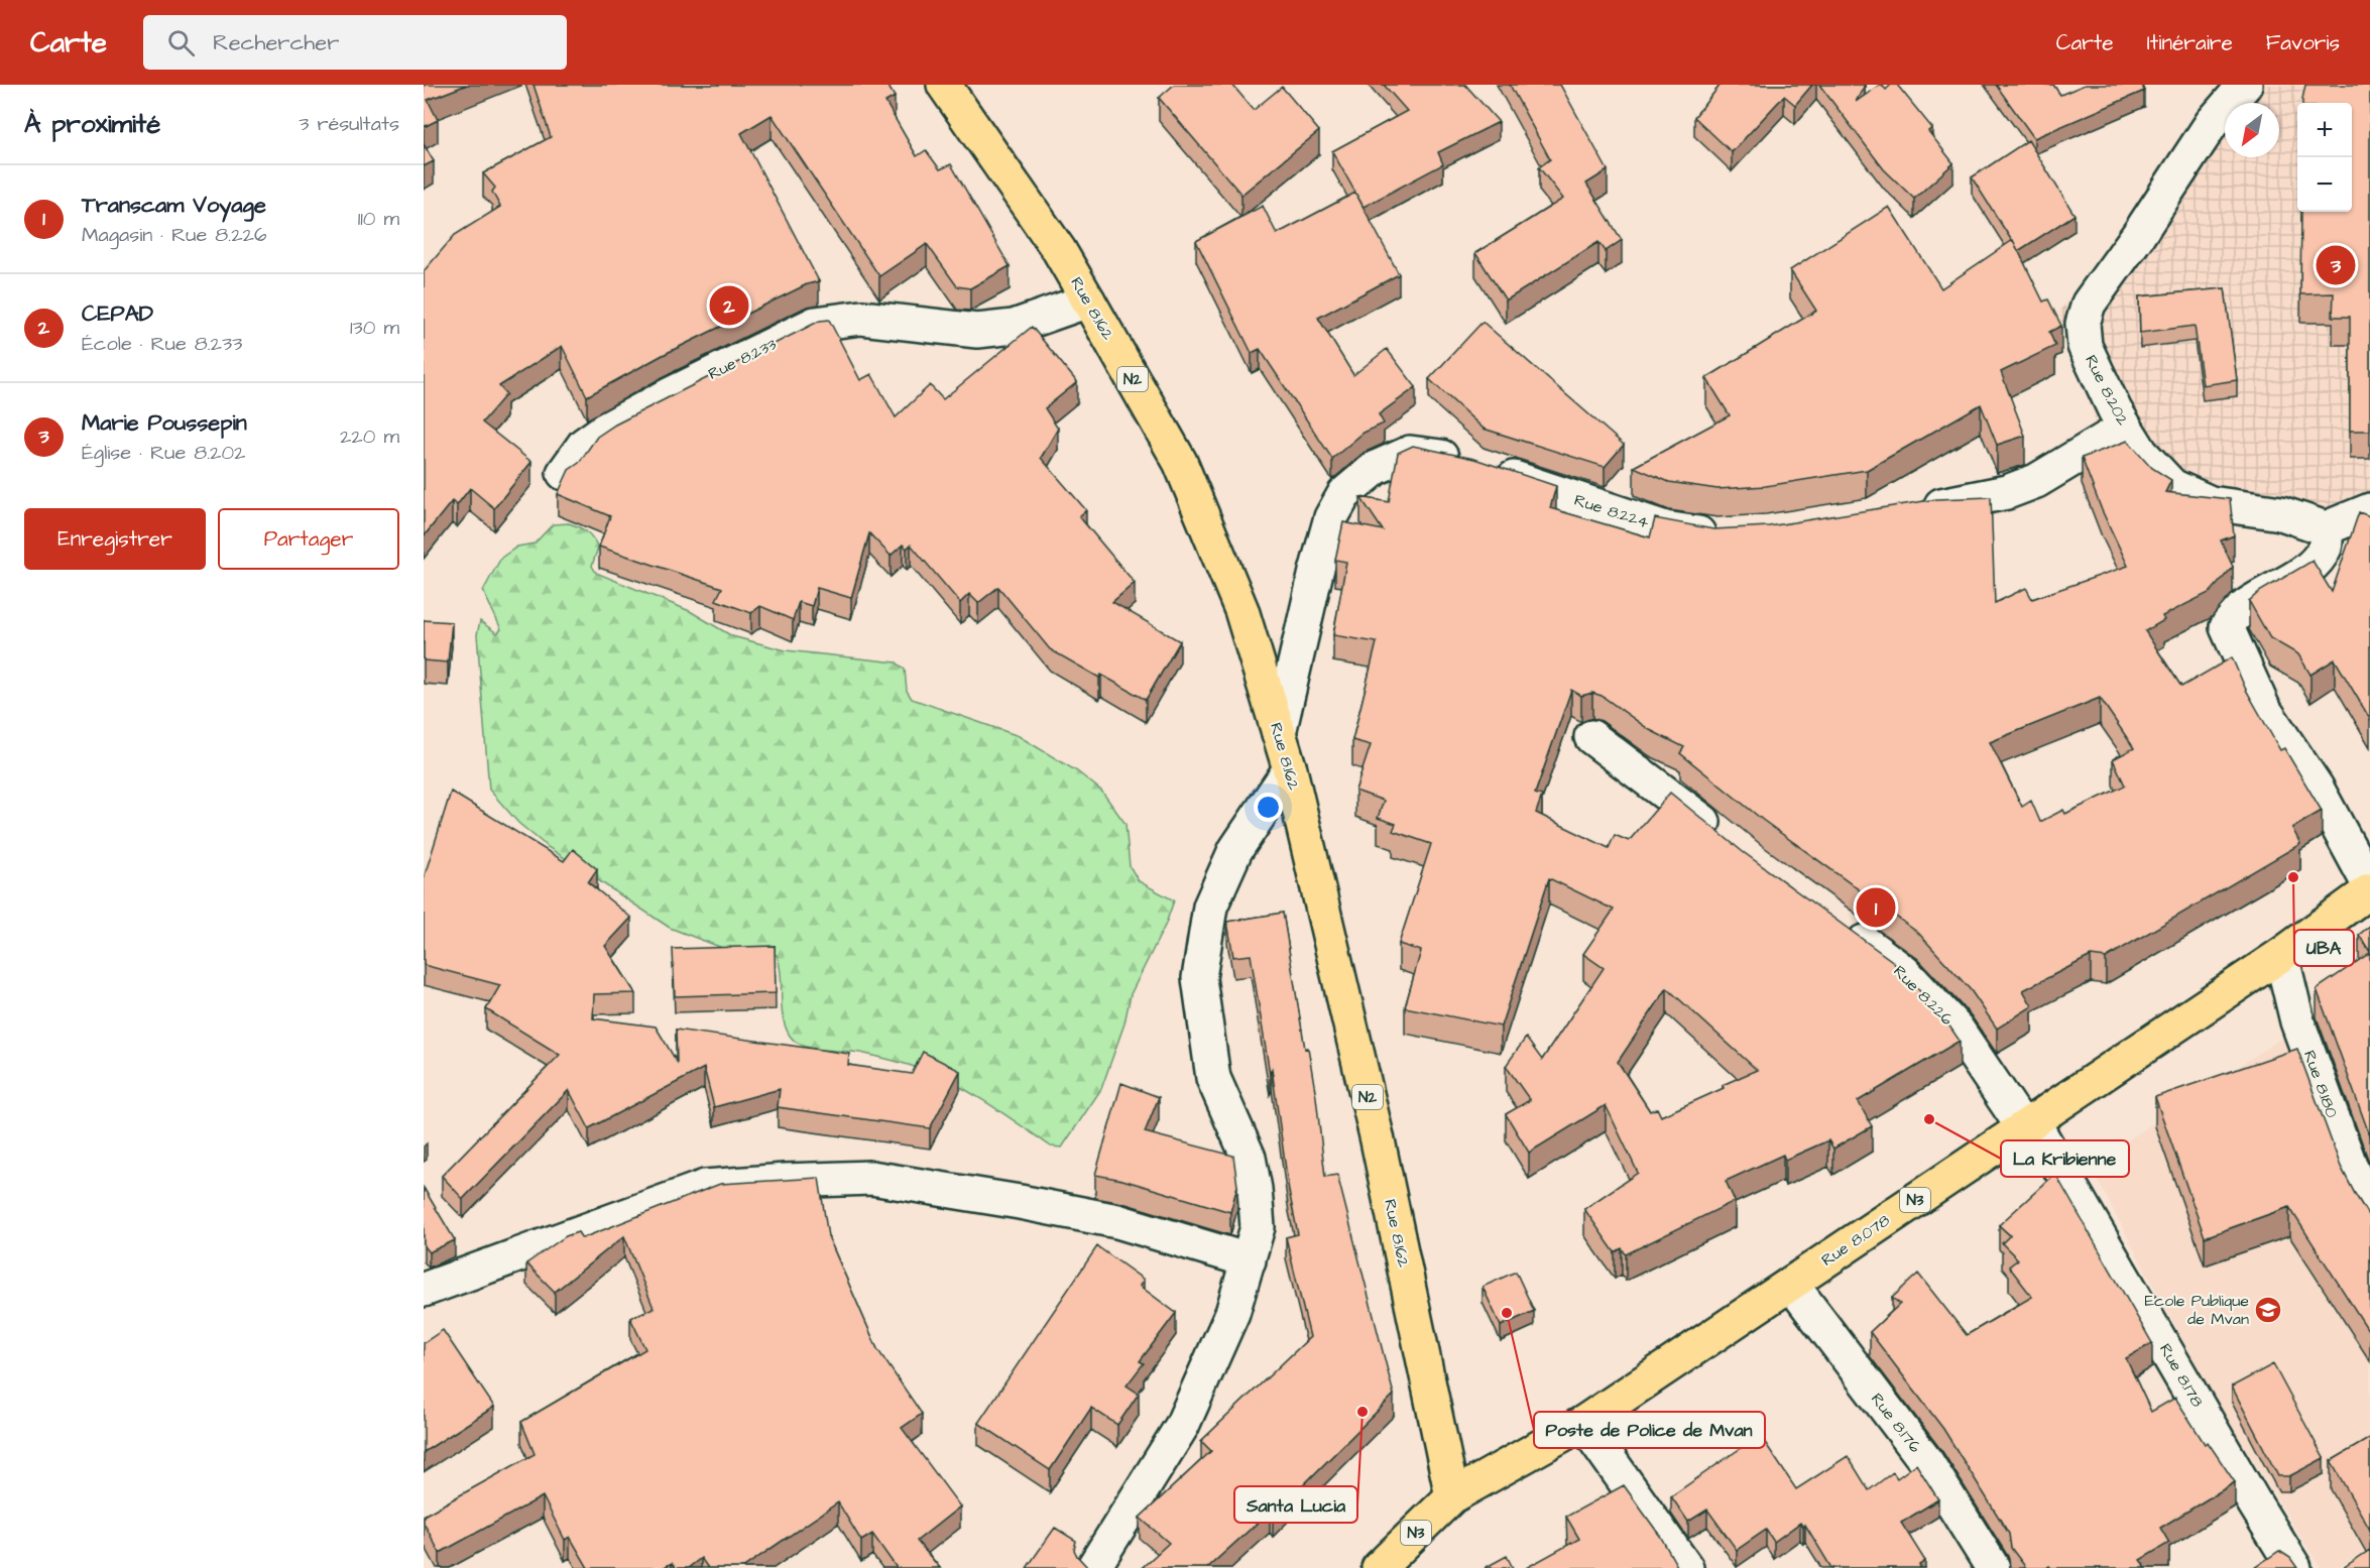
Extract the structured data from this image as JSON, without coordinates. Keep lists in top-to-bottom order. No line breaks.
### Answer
{"streets":{"highway":["Rue 8.162","N2","N3","Rue 8.078"],"street":["Rue 8.233","Rue 8.202","Rue 8.224","Rue 8.226","Rue 8.180","Rue 8.178","Rue 8.176"]},"crossings":[["Rue 8.162","Rue 8.233"],["Rue 8.162","Rue 8.224"],["Rue 8.162","N3"],["Rue 8.162","Rue 8.078"],["Rue 8.226","Rue 8.078"],["Rue 8.226","Rue 8.178"],["Rue 8.180","Rue 8.078"],["N3","Rue 8.078"],["Rue 8.078","Rue 8.178"],["Rue 8.078","Rue 8.176"]],"places":{"other":["UBA","La Kribienne","Poste de Police de Mvan","Santa Lucia"],"school or university":["Ecole Publique de Mvan"]},"north":"bottom left","page":{"header":"Carte","search":"Rechercher","nav":["Carte","Itinéraire","Favoris"],"heading":["À proximité","3 résultats"],"map_buttons":["+","−"],"list":[{"mark":"1","name":"Transcam Voyage","note":"Magasin · Rue 8.226","value":"110 m"},{"mark":"2","name":"CEPAD","note":"École · Rue 8.233","value":"130 m"},{"mark":"3","name":"Marie Poussepin","note":"Église · Rue 8.202","value":"220 m"}],"pins":["3","2","1"],"buttons":["Enregistrer","Partager"]}}
